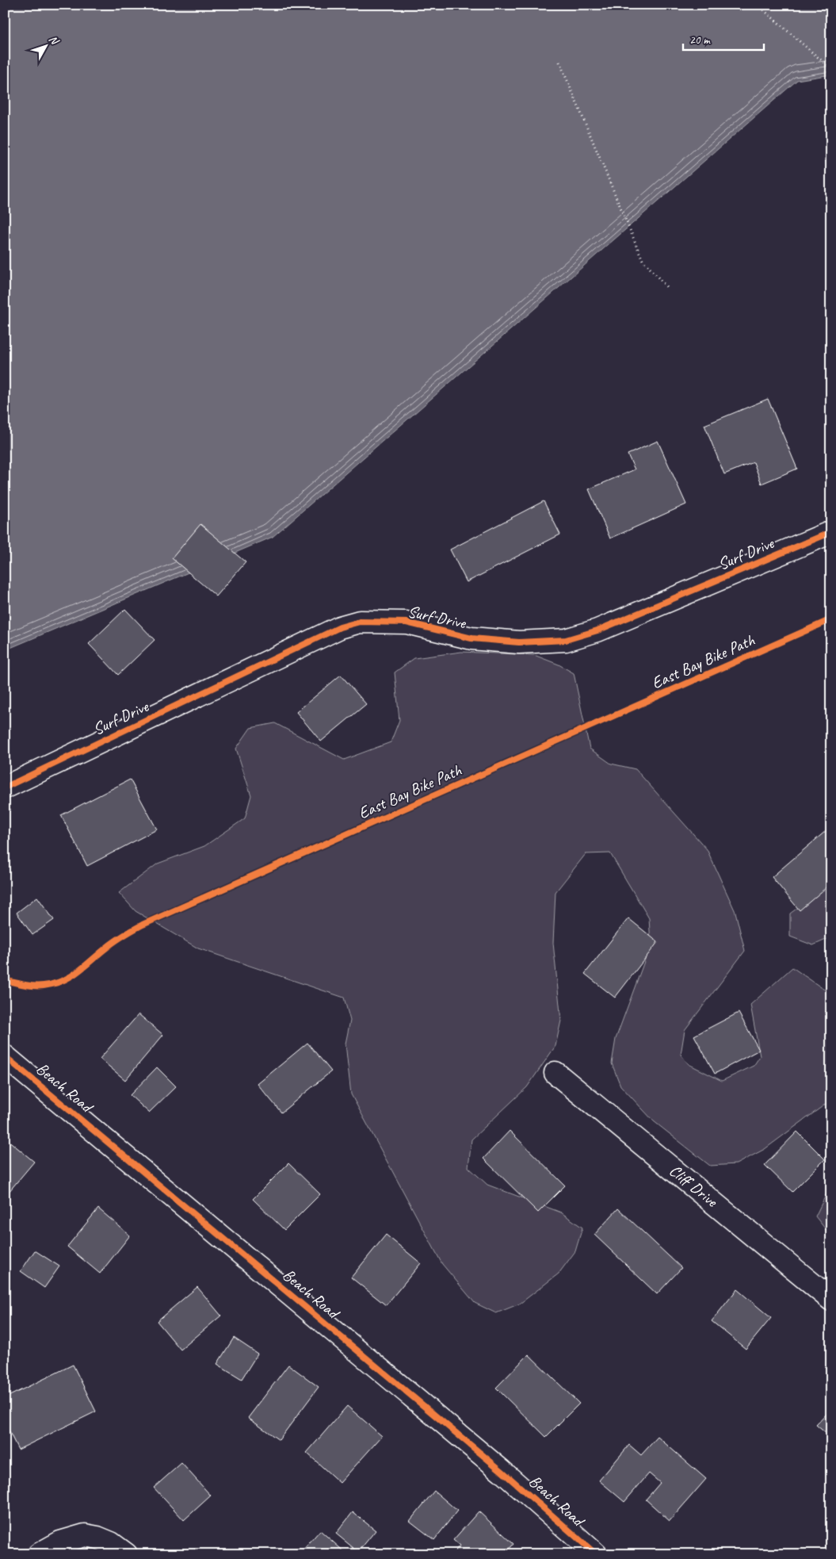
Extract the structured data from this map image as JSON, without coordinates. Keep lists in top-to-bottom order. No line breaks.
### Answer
{"streets":{"street":["Surf Drive","Beach Road","Cliff Drive"],"cycle path":["East Bay Bike Path"]},"scale_bar":"20 m","north":"top right"}
